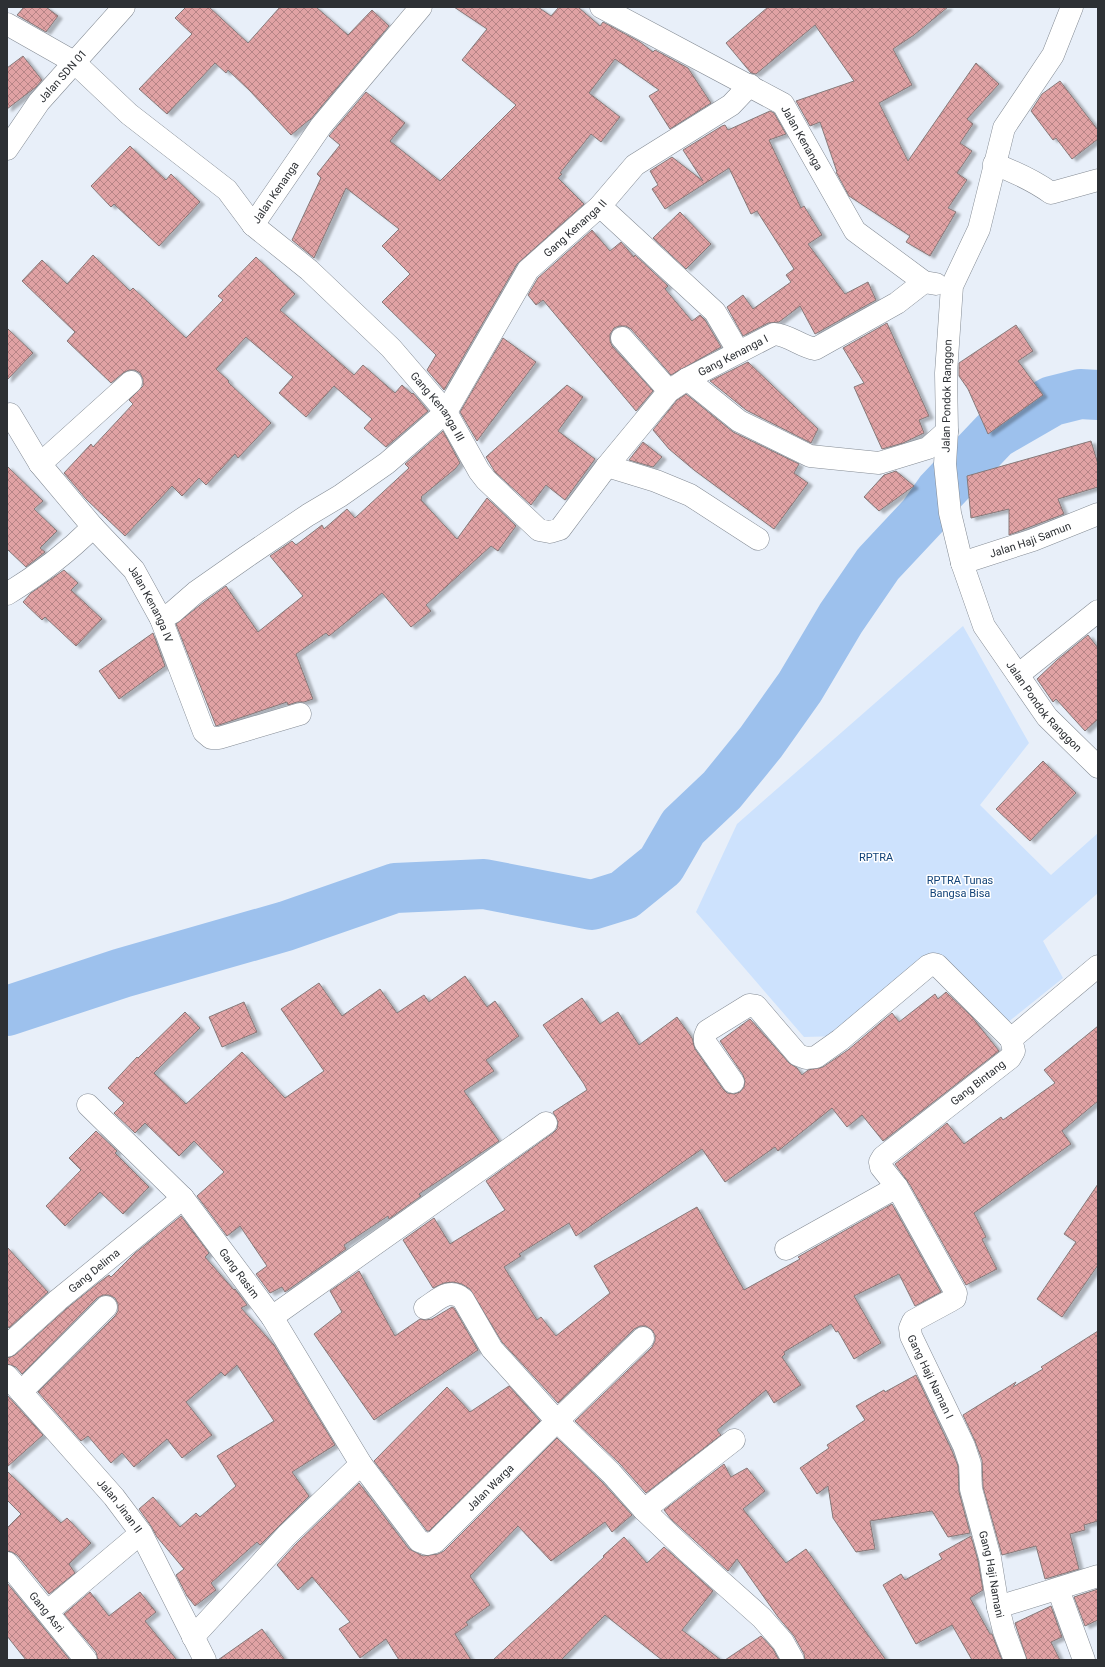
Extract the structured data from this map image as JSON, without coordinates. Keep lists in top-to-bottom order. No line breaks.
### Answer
{"streets":{"street":["Jalan SDN 01","Jalan Kenanga","Gang Kenanga II","Gang Kenanga I","Jalan Pondok Ranggon","Gang Kenanga III","Jalan Haji Samun","Jalan Kenanga IV","Gang Bintang","Gang Delima","Gang Rasim","Gang Haji Naman I","Jalan Warga","Jalan Jinan II","Gang Haji Namani","Gang Asri"]},"crossings":[["Jalan SDN 01","Jalan Kenanga"],["Jalan Kenanga","Gang Kenanga II"],["Jalan Kenanga","Gang Kenanga I"],["Jalan Kenanga","Jalan Pondok Ranggon"],["Jalan Kenanga","Gang Kenanga III"],["Gang Kenanga II","Gang Kenanga III"],["Gang Kenanga II","Jalan Kenanga IV"],["Gang Kenanga I","Gang Kenanga III"],["Jalan Pondok Ranggon","Jalan Haji Samun"],["Gang Bintang","Gang Haji Naman I"],["Gang Delima","Gang Rasim"],["Gang Rasim","Jalan Warga"],["Gang Haji Naman I","Gang Haji Namani"]],"parks":["RPTRA","RPTRA Tunas Bangsa Bisa"]}
